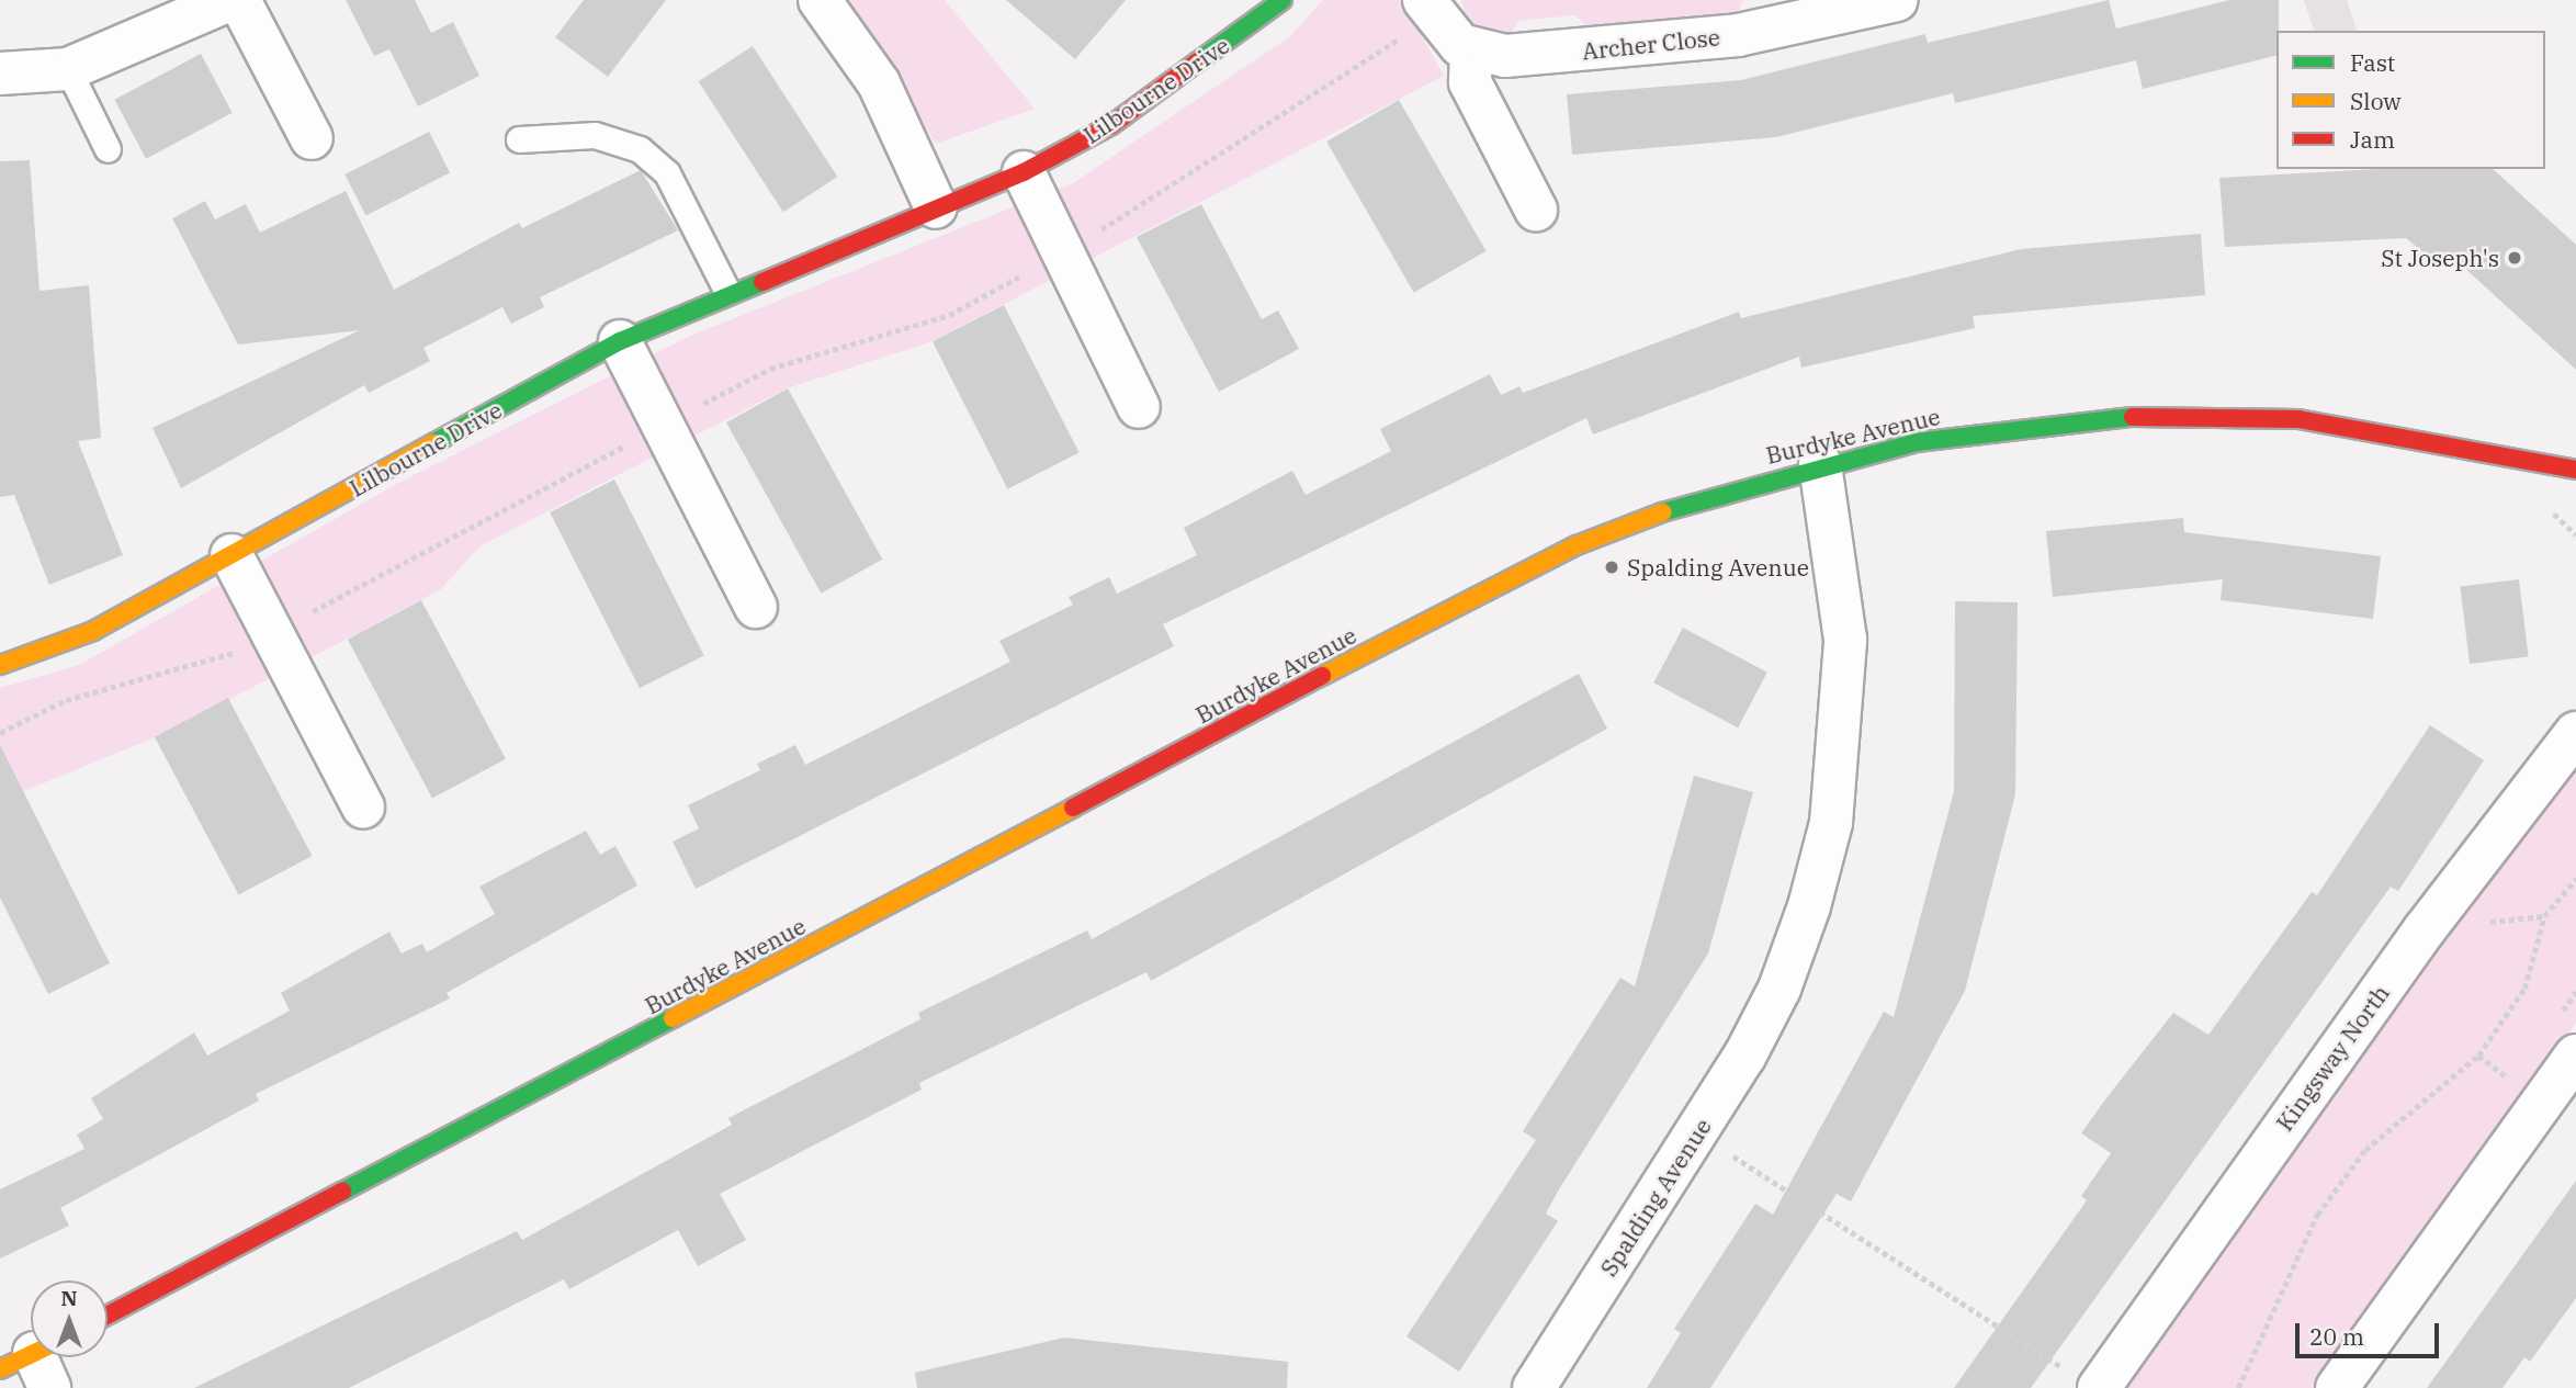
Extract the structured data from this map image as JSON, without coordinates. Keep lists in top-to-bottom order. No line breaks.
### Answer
{"streets":{"street":["Archer Close","Lilbourne Drive","Burdyke Avenue","Kingsway North","Spalding Avenue"]},"crossings":[["Burdyke Avenue","Spalding Avenue"]],"places":["St Joseph's","Spalding Avenue"],"legend":["Fast","Slow","Jam"],"scale_bar":"20 m","north":"top"}
